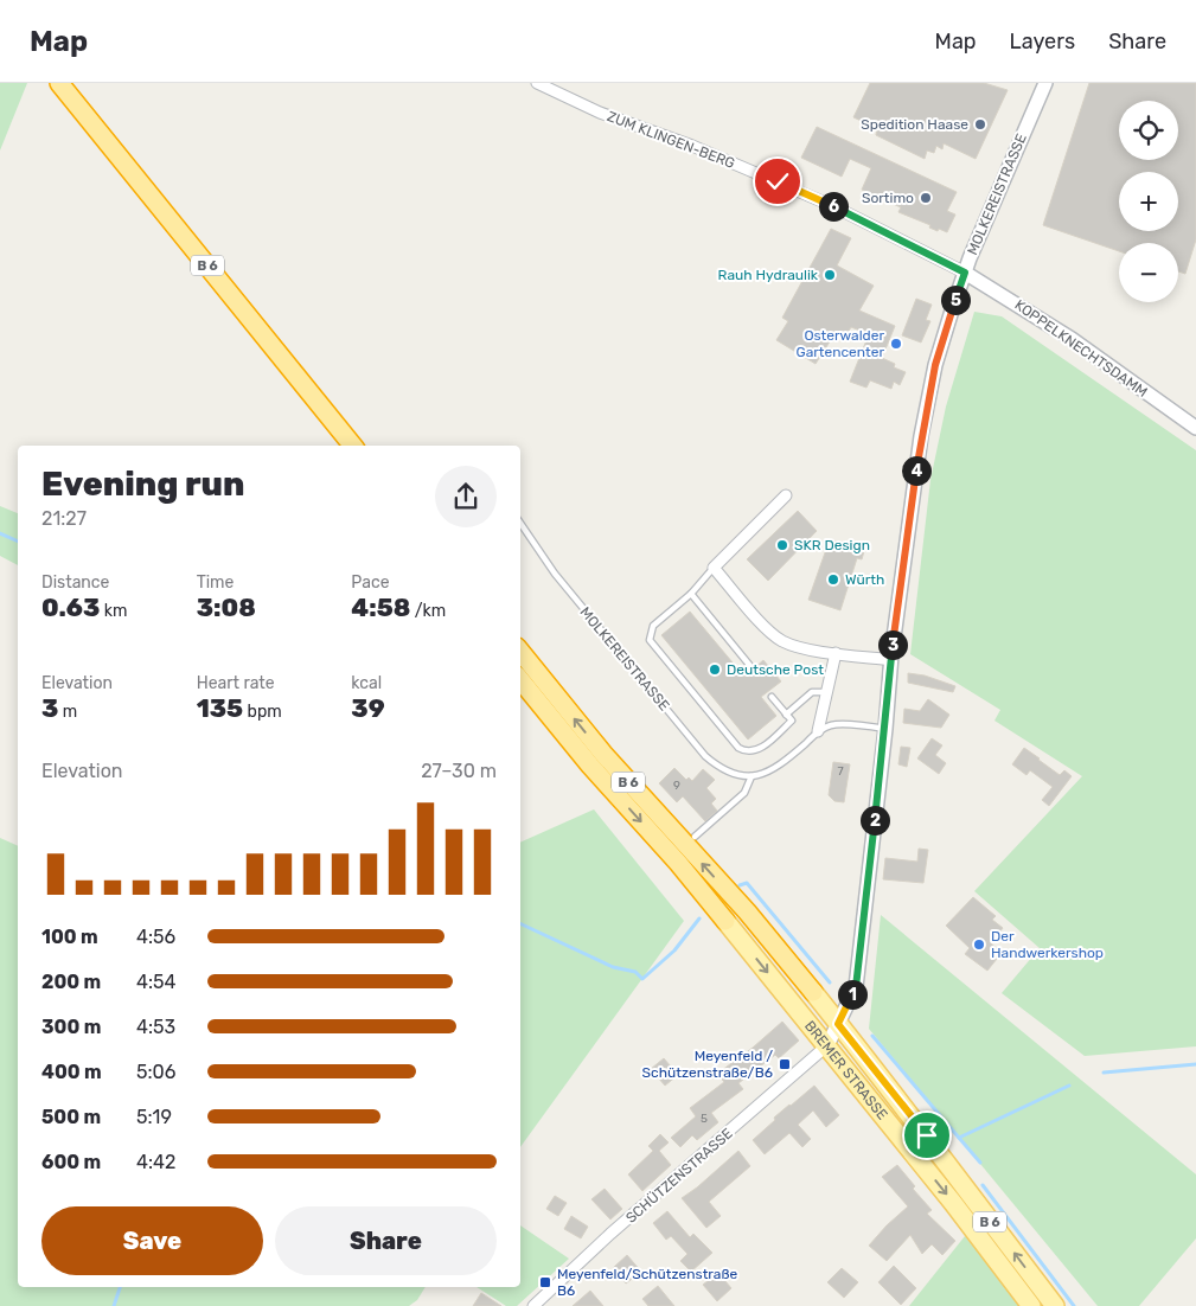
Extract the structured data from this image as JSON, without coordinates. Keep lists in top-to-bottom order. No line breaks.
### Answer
{"streets":{"highway":["B 6","BREMER STRASSE"],"street":["ZUM KLINGEN-BERG","MOLKEREISTRASSE","KOPPELKNECHTSDAMM","SCHÜTZENSTRASSE"]},"crossings":[["ZUM KLINGEN-BERG","MOLKEREISTRASSE"],["ZUM KLINGEN-BERG","KOPPELKNECHTSDAMM"],["MOLKEREISTRASSE","KOPPELKNECHTSDAMM"],["MOLKEREISTRASSE","BREMER STRASSE"],["MOLKEREISTRASSE","SCHÜTZENSTRASSE"],["B 6","BREMER STRASSE"],["BREMER STRASSE","SCHÜTZENSTRASSE"]],"places":{"other":["Spedition Haase","Sortimo","Rauh Hydraulik","Osterwalder Gartencenter","SKR Design","Würth","Deutsche Post","Der Handwerkershop"],"transit":["Meyenfeld / Schützenstraße/B6","Meyenfeld/Schützenstraße B6"]},"house_numbers":["7","9","5"],"page":{"header":"Map","nav":["Map","Layers","Share"],"map_buttons":["+","−"],"pins":["6","5","4","3","2","1"],"heading":["Evening run","21:27"],"stats":[["Distance","0.63 km"],["Time","3:08"],["Pace","4:58 /km"],["Elevation","3 m"],["Heart rate","135 bpm"],["kcal","39"]],"chart":["Elevation","27–30 m"],"list":[{"name":"100 m","note":"4:56"},{"name":"200 m","note":"4:54"},{"name":"300 m","note":"4:53"},{"name":"400 m","note":"5:06"},{"name":"500 m","note":"5:19"},{"name":"600 m","note":"4:42"}],"buttons":["Save","Share"]}}
